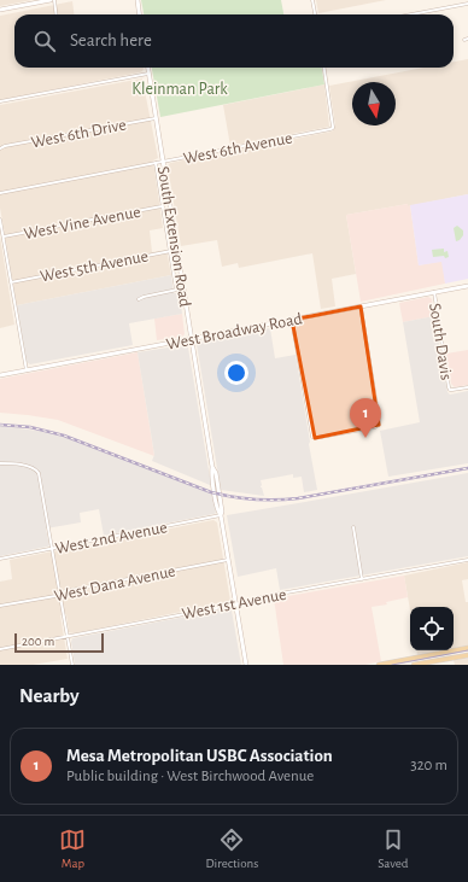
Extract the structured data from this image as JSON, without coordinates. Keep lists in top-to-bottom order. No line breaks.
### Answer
{"streets":{"street":["West 6th Drive","West 6th Avenue","West Vine Avenue","South Extension Road","West 5th Avenue","West Broadway Road","South Davis","West 2nd Avenue","West Dana Avenue","West 1st Avenue"]},"crossings":[["West 6th Drive","South Extension Road"],["West 6th Avenue","South Extension Road"],["West Vine Avenue","South Extension Road"],["South Extension Road","West 5th Avenue"],["South Extension Road","West Broadway Road"],["South Extension Road","West 2nd Avenue"],["South Extension Road","West Dana Avenue"],["South Extension Road","West 1st Avenue"],["West Broadway Road","South Davis"]],"parks":["Kleinman Park"],"scale_bar":"200 m","north":"bottom","page":{"search":"Search here","pins":"1","scale":"200 m","heading":"Nearby","list":[{"mark":"1","name":"Mesa Metropolitan USBC Association","note":"Public building · West Birchwood Avenue","value":"320 m"}],"nav":["Map","Directions","Saved"]}}
